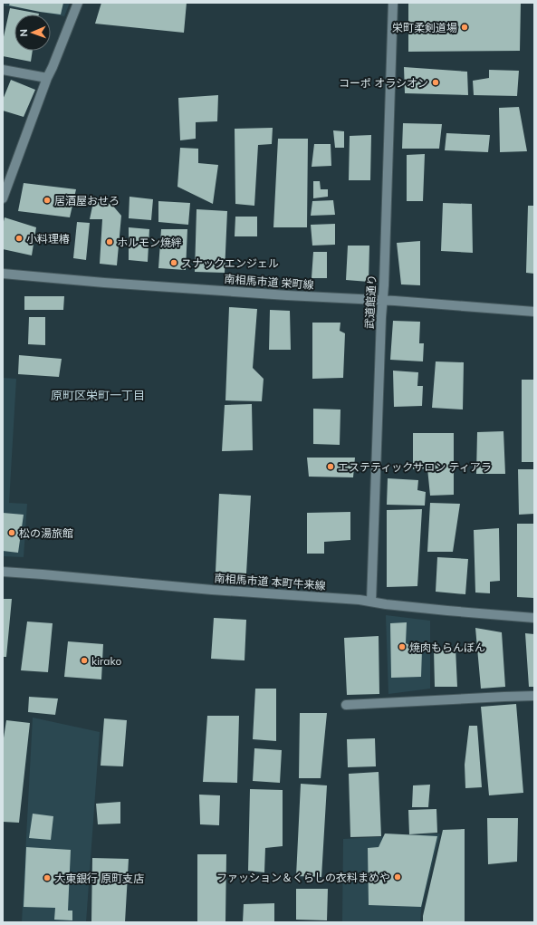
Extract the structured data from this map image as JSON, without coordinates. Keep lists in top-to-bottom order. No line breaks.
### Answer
{"streets":{"street":["南相馬市道 栄町線","武道館通り","南相馬市道 本町牛来線"]},"crossings":[["南相馬市道 栄町線","武道館通り"],["武道館通り","南相馬市道 本町牛来線"]],"districts":["原町区栄町一丁目"],"places":["栄町柔剣道場","コーポ オラシオン","居酒屋おせろ","小料理椿","ホルモン焼絆","スナックエンジェル","エステティックサロン ティアラ","松の湯旅館","焼肉もらんぼん","kirako","ファッション＆くらしの衣料まめや","大東銀行 原町支店"],"north":"left"}
